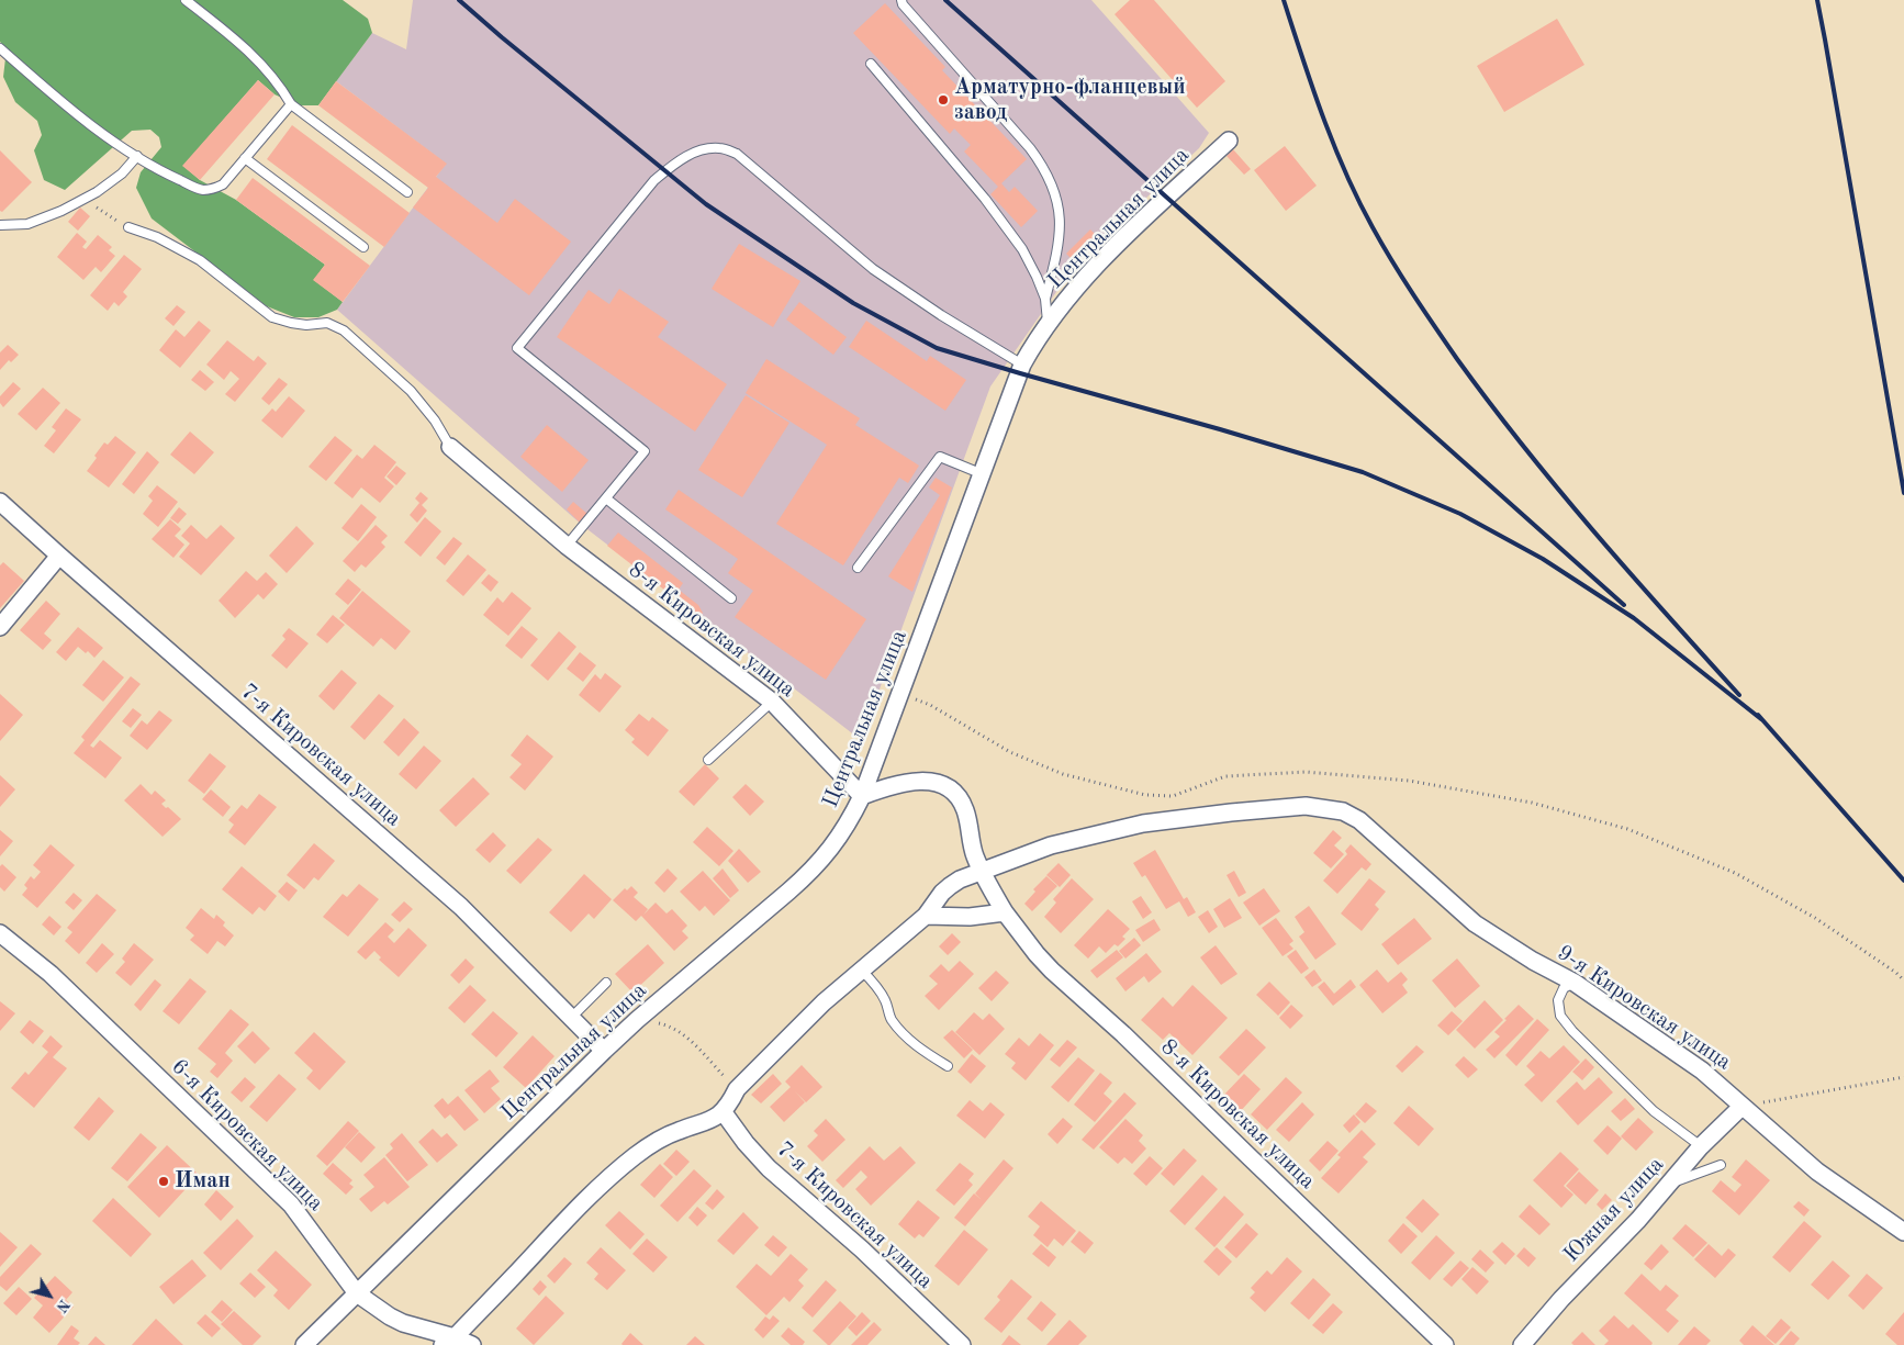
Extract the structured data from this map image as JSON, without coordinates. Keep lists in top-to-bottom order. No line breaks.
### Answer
{"streets":{"street":["Центральная улица","8-я Кировская улица","7-я Кировская улица","9-я Кировская улица","6-я Кировская улица","Южная улица"]},"crossings":[["Центральная улица","8-я Кировская улица"],["Центральная улица","7-я Кировская улица"],["Центральная улица","6-я Кировская улица"],["8-я Кировская улица","9-я Кировская улица"],["9-я Кировская улица","Южная улица"]],"places":["Арматурно-фланцевый завод","Иман"],"north":"bottom right"}
